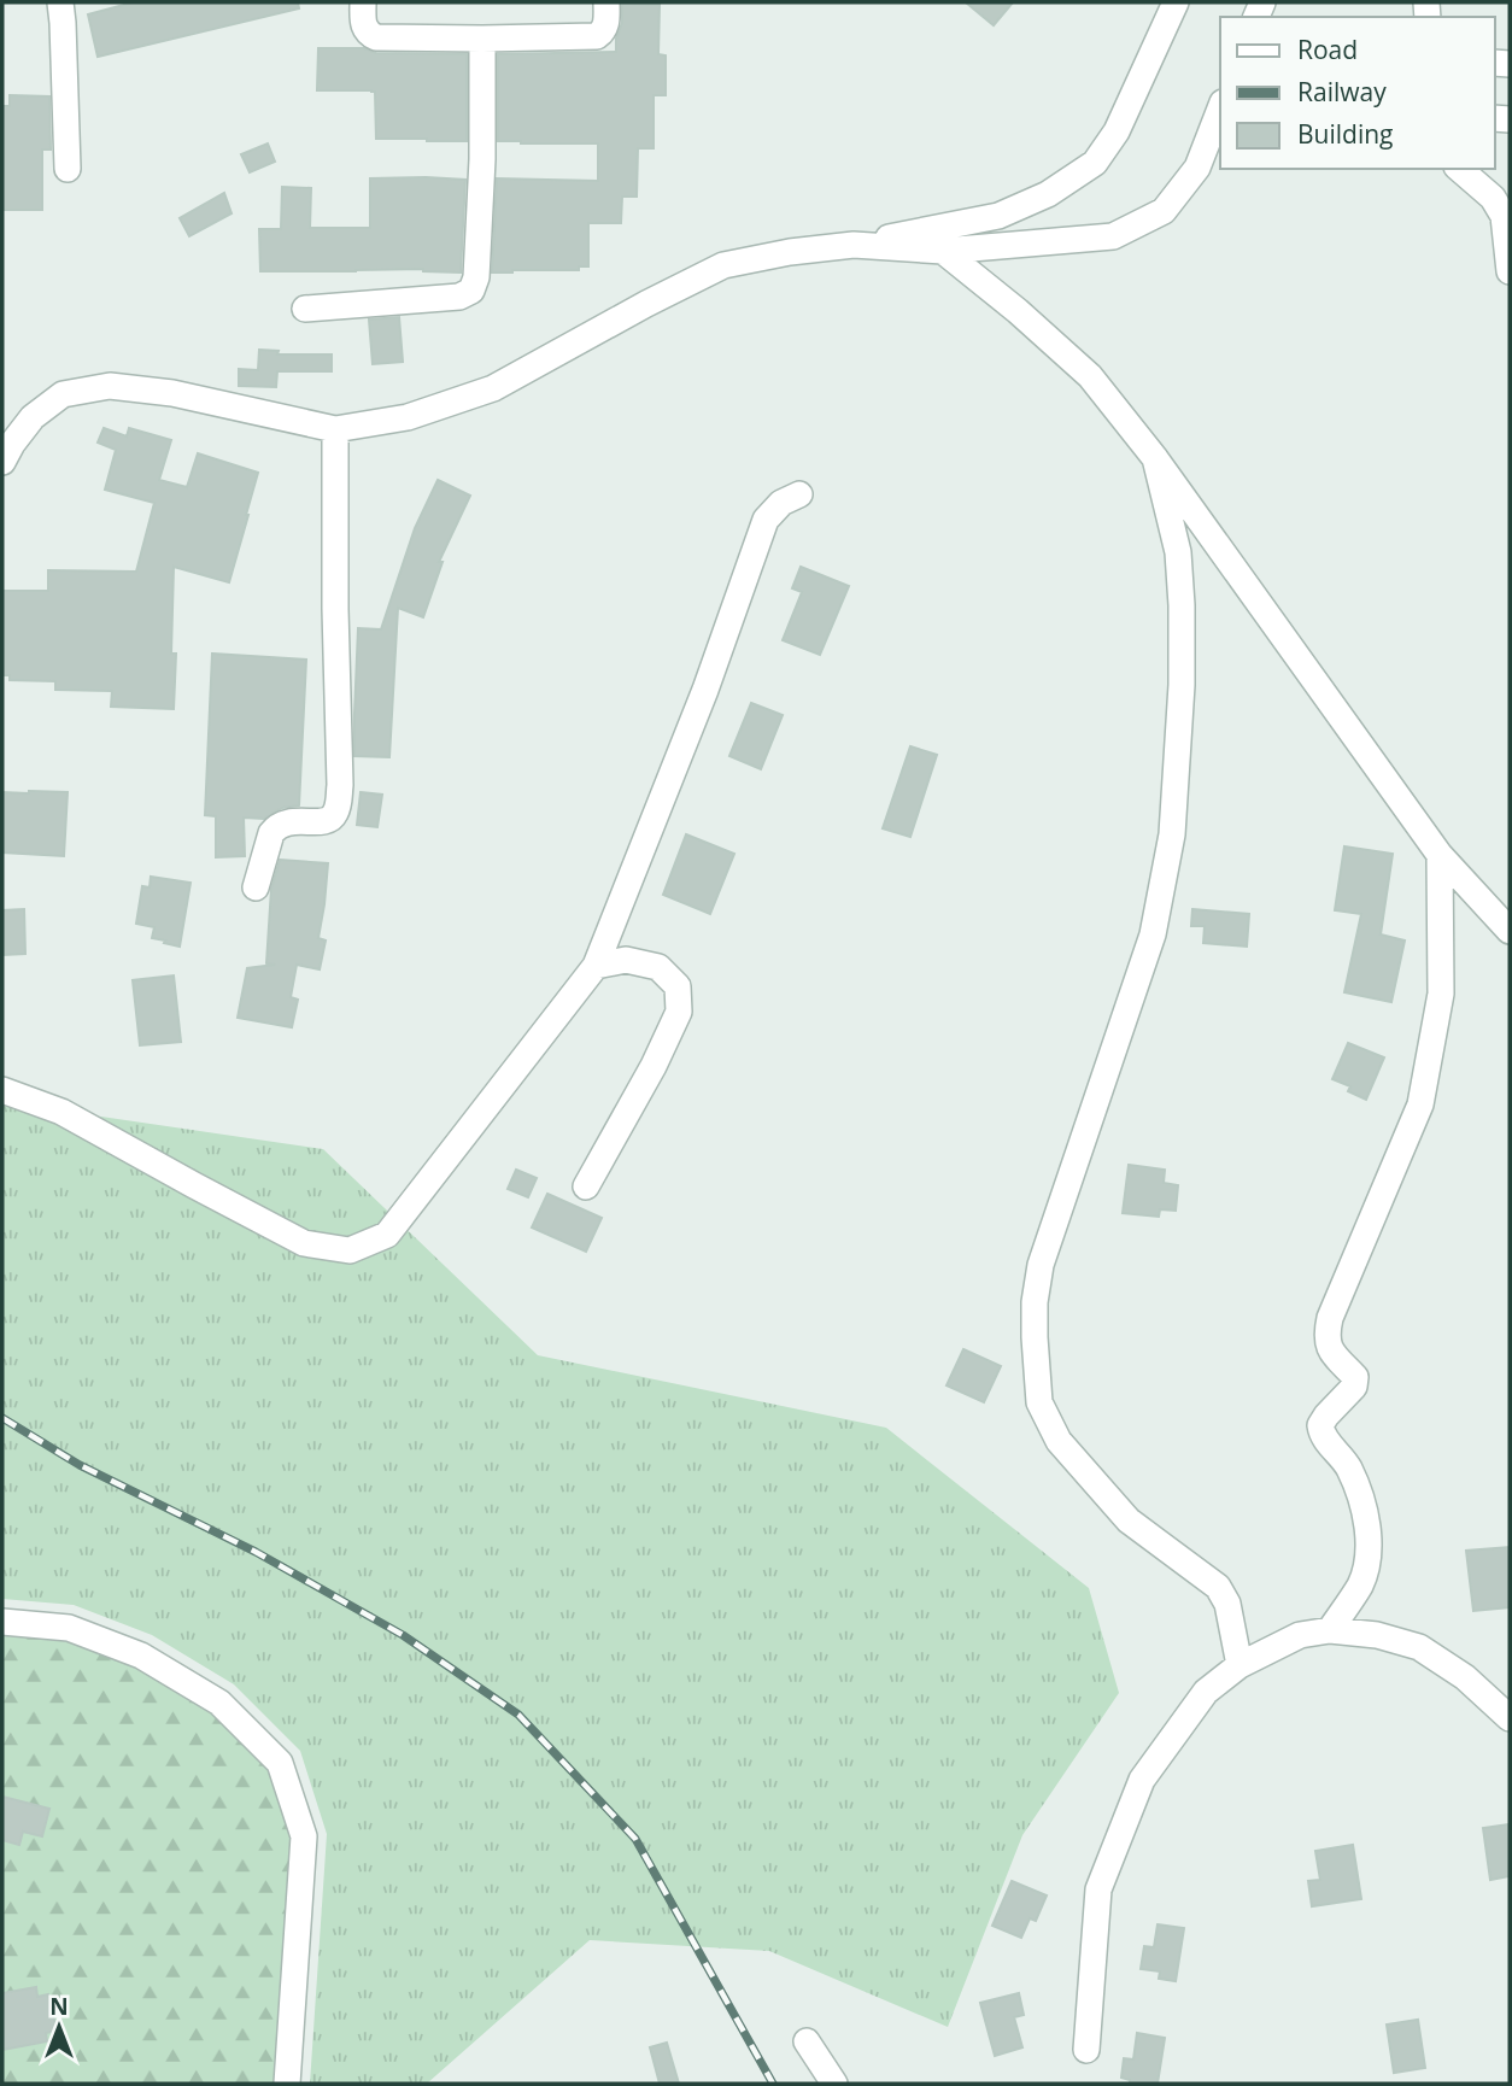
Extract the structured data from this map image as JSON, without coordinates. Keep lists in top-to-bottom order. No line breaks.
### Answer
{"legend":["Road","Railway","Building"],"north":"top"}
